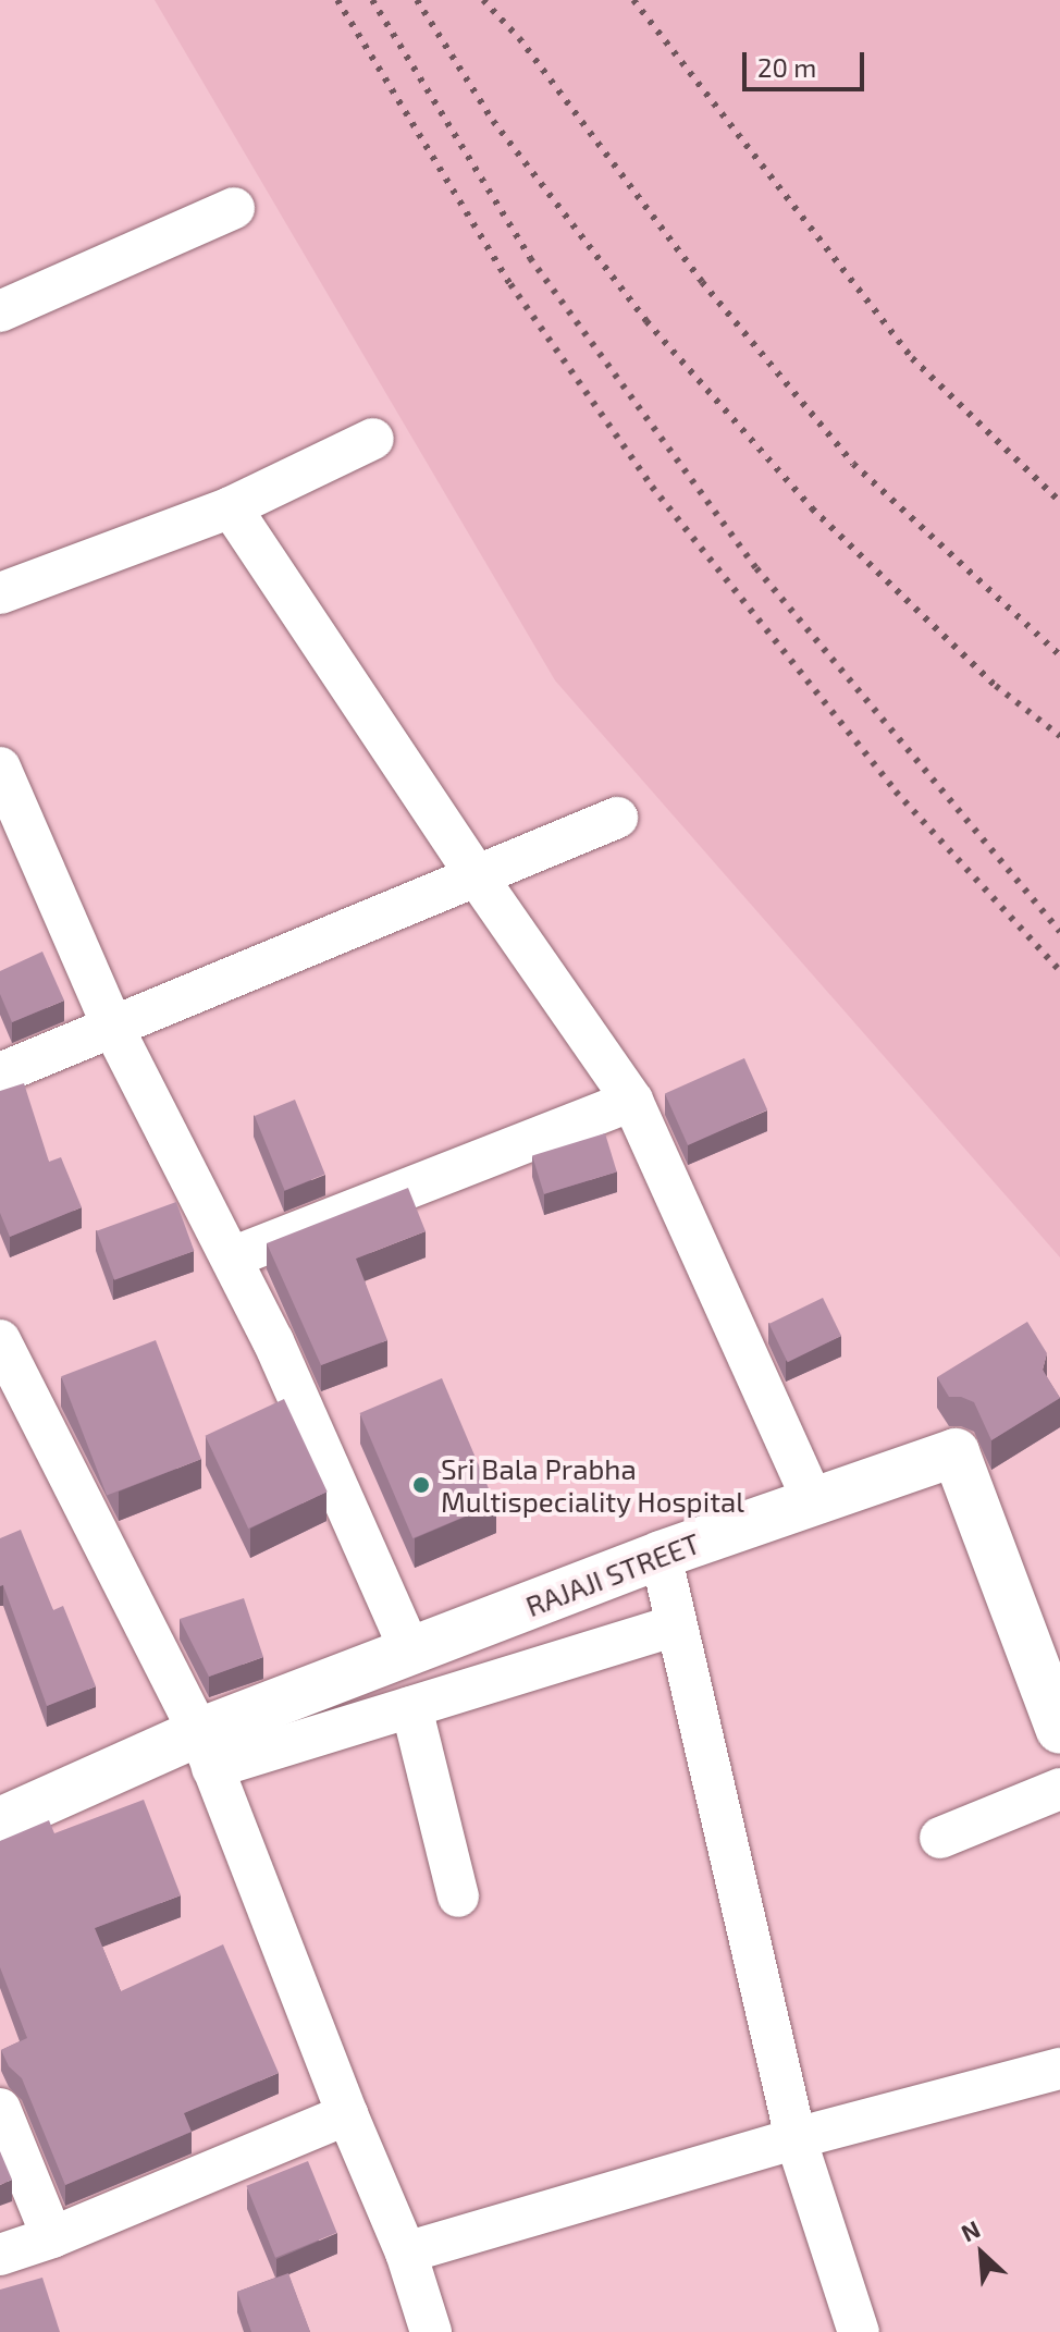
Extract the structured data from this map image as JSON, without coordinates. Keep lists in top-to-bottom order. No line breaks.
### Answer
{"streets":{"street":["RAJAJI STREET"]},"places":["Sri Bala Prabha Multispeciality Hospital"],"scale_bar":"20 m","north":"top left"}
